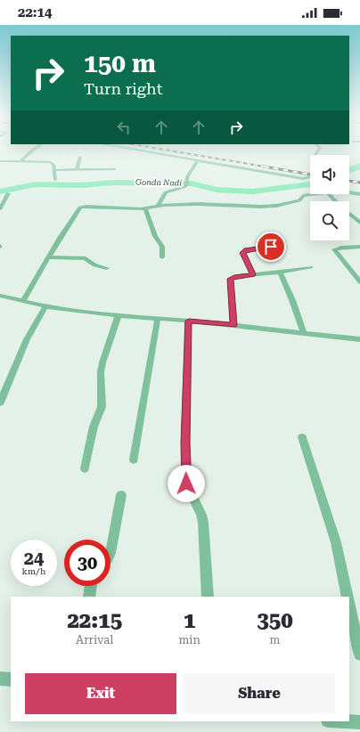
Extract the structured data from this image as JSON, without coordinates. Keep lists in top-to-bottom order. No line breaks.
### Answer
{"water":["Gonda Nadi"],"page":{"status":"22:14","turn":["150 m","Turn right"],"speed":"24 km/h","limit":"30","eta":["22:15","Arrival","1","min","350","m"],"buttons":["Exit","Share"]}}
